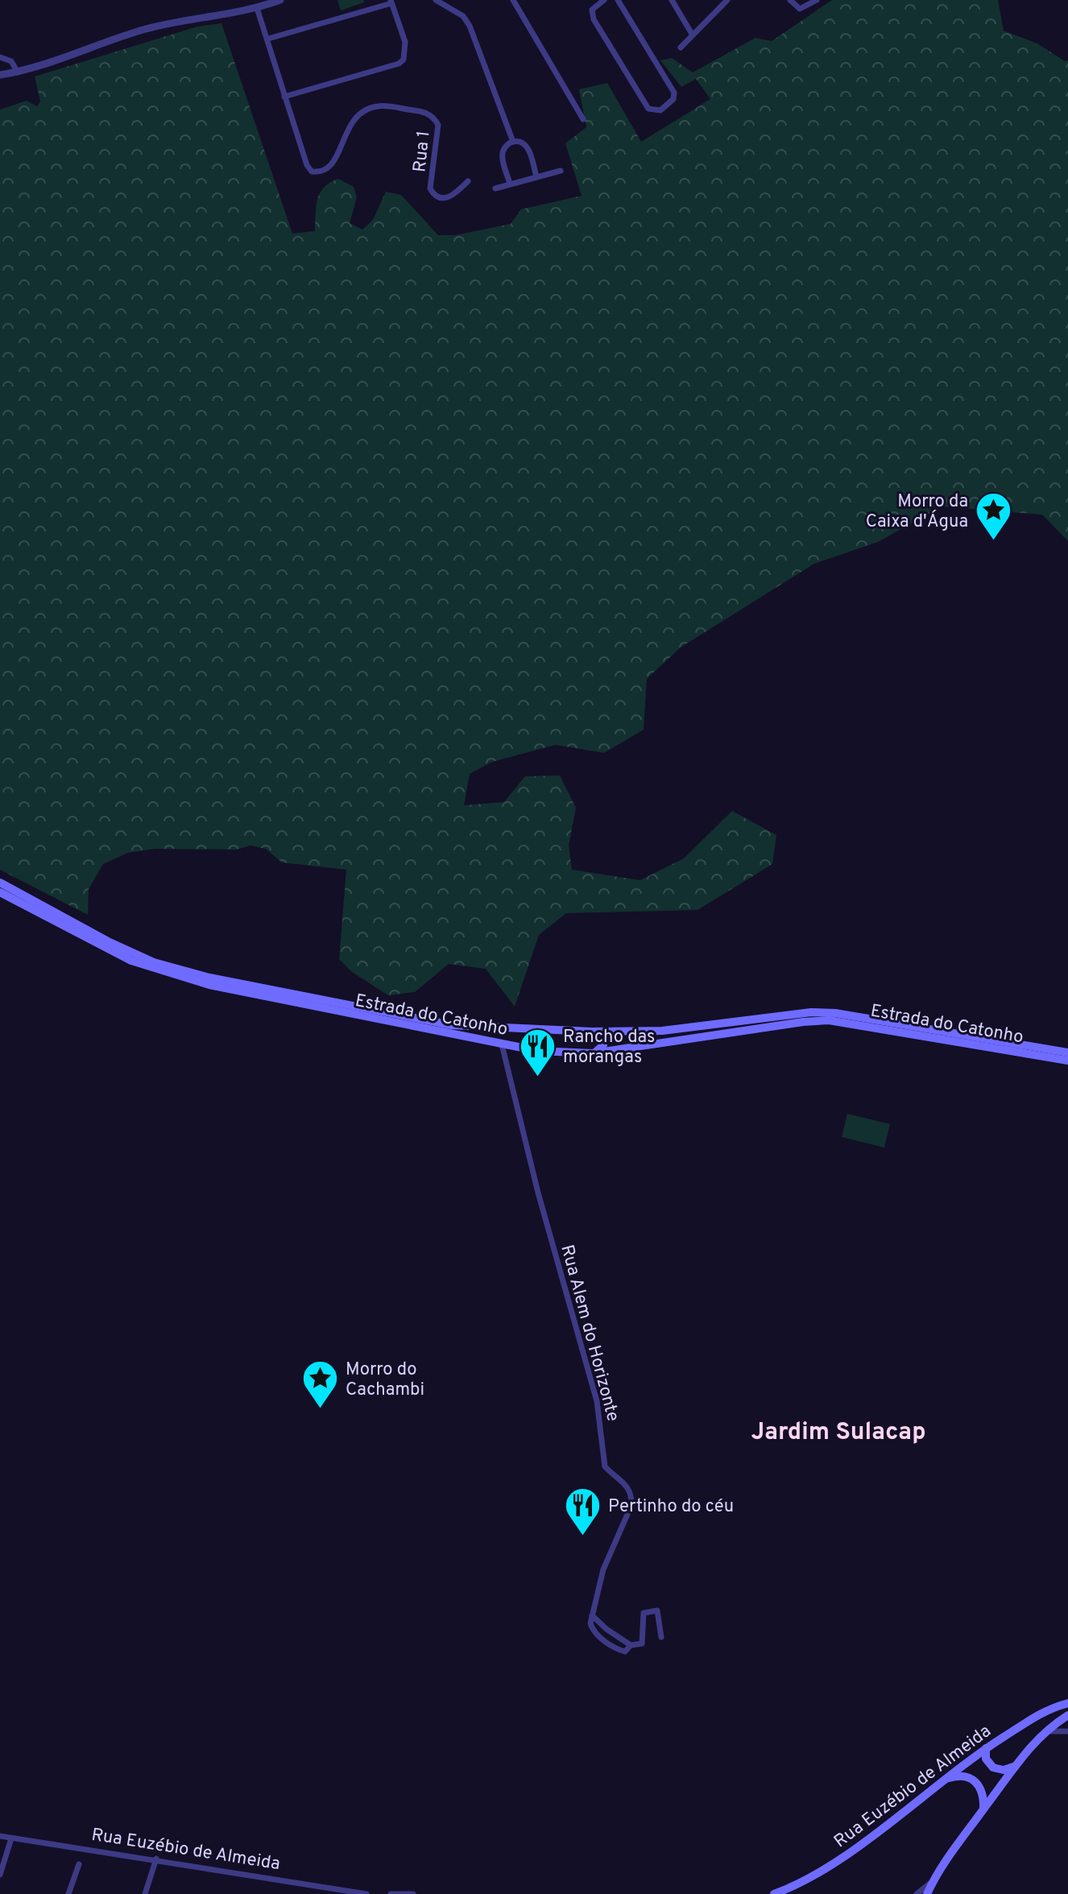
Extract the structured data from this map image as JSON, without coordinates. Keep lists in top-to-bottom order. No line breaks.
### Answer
{"streets":{"main road":["Estrada do Catonho","Rua Euzébio de Almeida"],"street":["Rua 1","Rua Alem do Horizonte"]},"crossings":[["Estrada do Catonho","Rua Alem do Horizonte"]],"districts":["Jardim Sulacap"],"places":{"place":["Morro da Caixa d'Água","Morro do Cachambi"],"restaurant":["Rancho das morangas","Pertinho do céu"]}}
